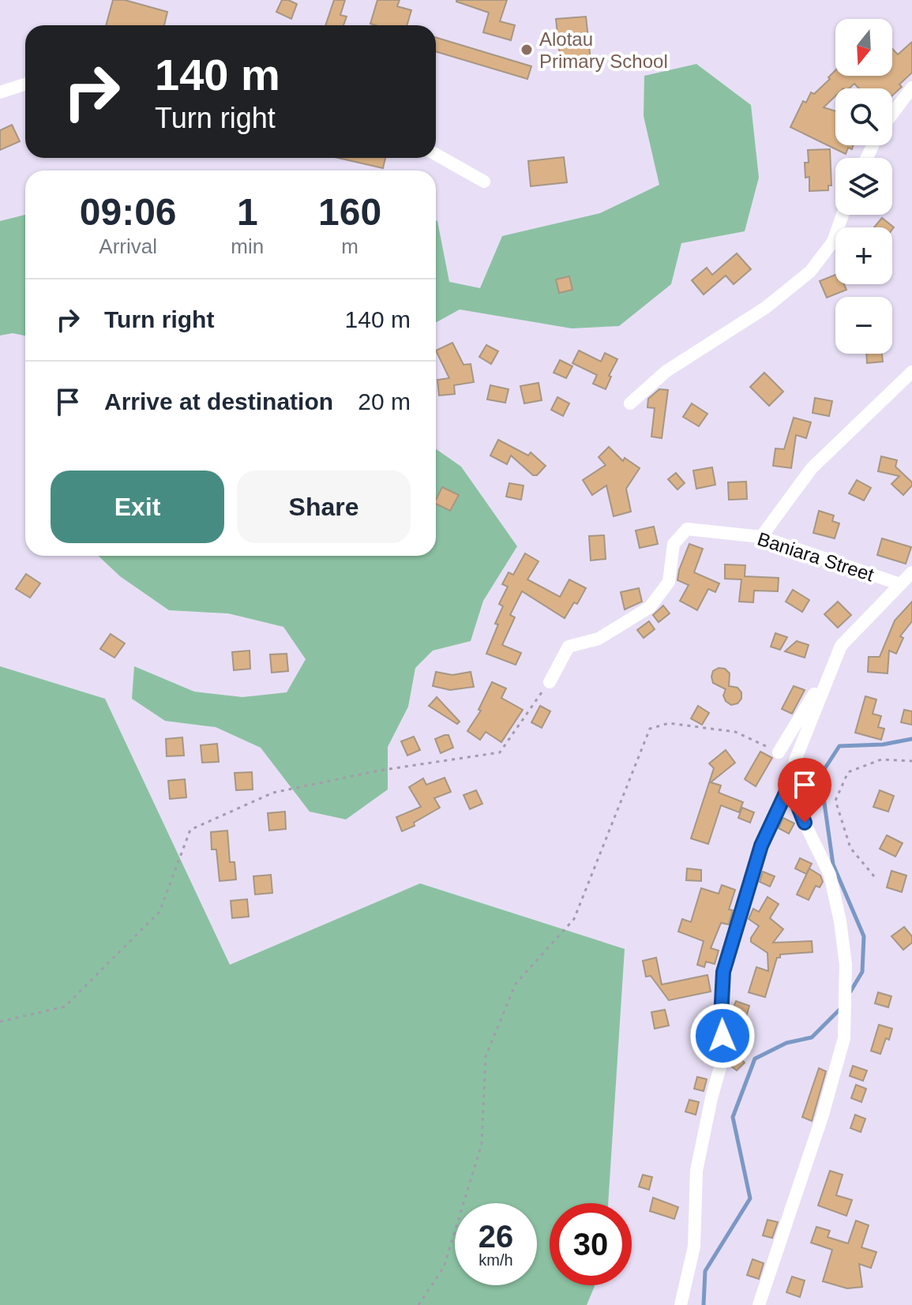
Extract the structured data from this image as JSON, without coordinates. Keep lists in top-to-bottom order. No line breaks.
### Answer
{"streets":{"street":["Baniara Street"]},"places":["Alotau Primary School"],"north":"bottom","page":{"map_buttons":["+","−"],"turn":["140 m","Turn right"],"eta":["09:06","Arrival","1","min","160","m"],"list":[{"name":"Turn right","value":"140 m"},{"name":"Arrive at destination","value":"20 m"}],"buttons":["Exit","Share"],"speed":"26 km/h","limit":"30"}}
